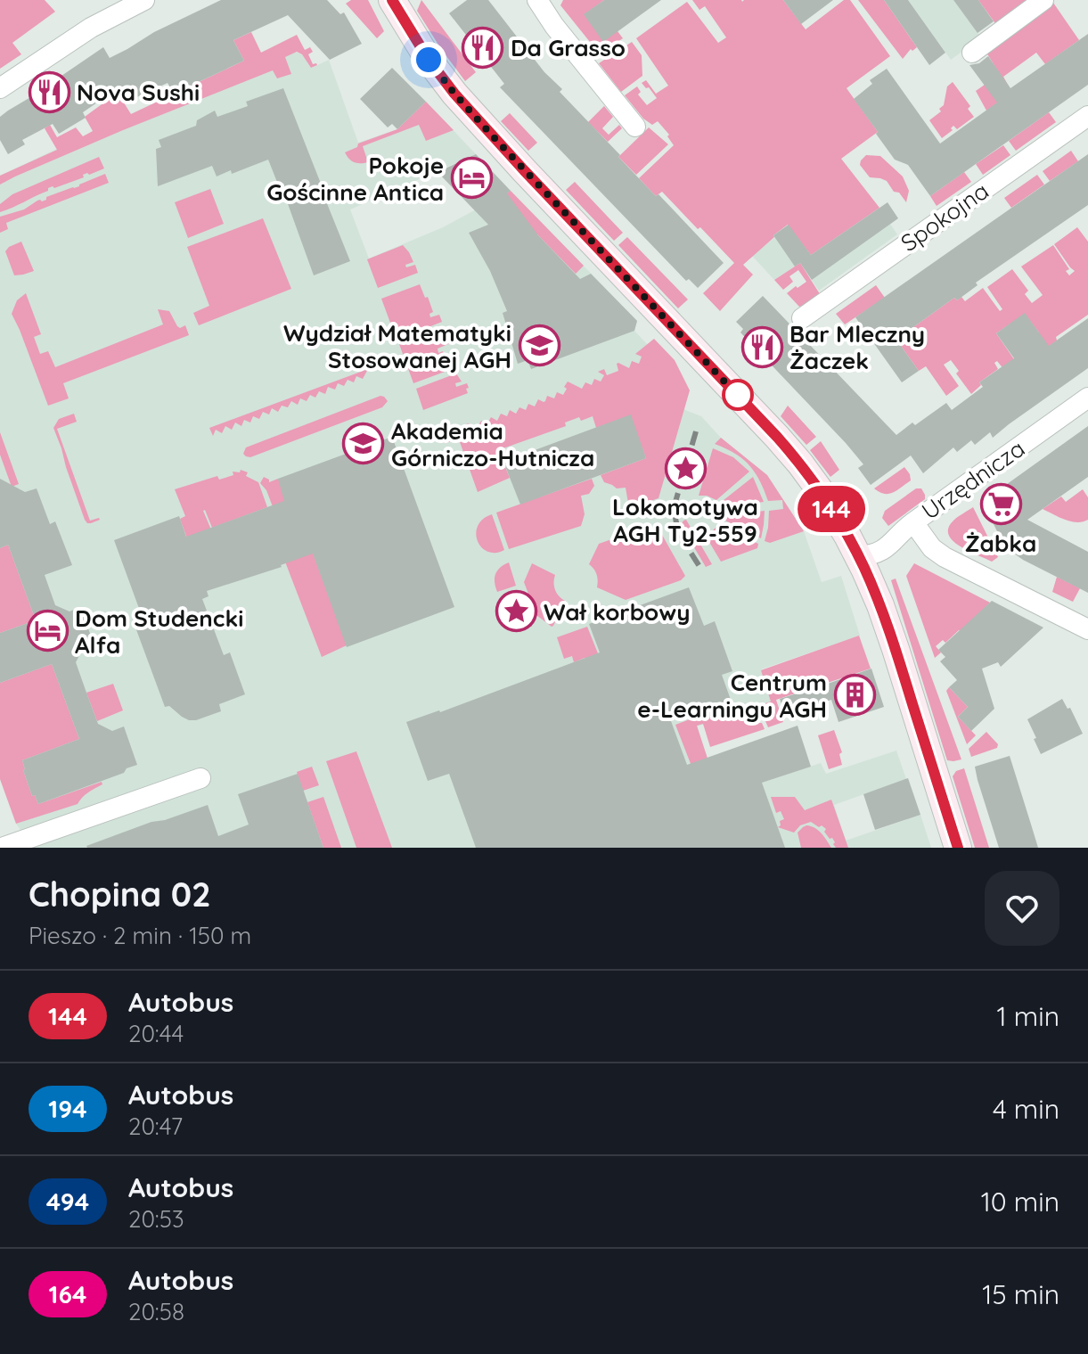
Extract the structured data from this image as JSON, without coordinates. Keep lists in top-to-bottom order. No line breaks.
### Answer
{"streets":{"street":["Spokojna","Urzędnicza"]},"places":{"restaurant":["Da Grasso","Nova Sushi","Bar Mleczny Żaczek"],"hotel":["Pokoje Gościnne Antica","Dom Studencki Alfa"],"school or university":["Wydział Matematyki Stosowanej AGH","Akademia Górniczo-Hutnicza"],"place":["Lokomotywa AGH Ty2-559","Wał korbowy"],"supermarket":["Żabka"],"building":["Centrum e-Learningu AGH"]},"lines":["bus line 144"],"page":{"on_map":"144","heading":["Chopina 02","Pieszo · 2 min · 150 m"],"list":[{"mark":"144","name":"Autobus","note":"20:44","value":"1 min"},{"mark":"194","name":"Autobus","note":"20:47","value":"4 min"},{"mark":"494","name":"Autobus","note":"20:53","value":"10 min"},{"mark":"164","name":"Autobus","note":"20:58","value":"15 min"}]}}
